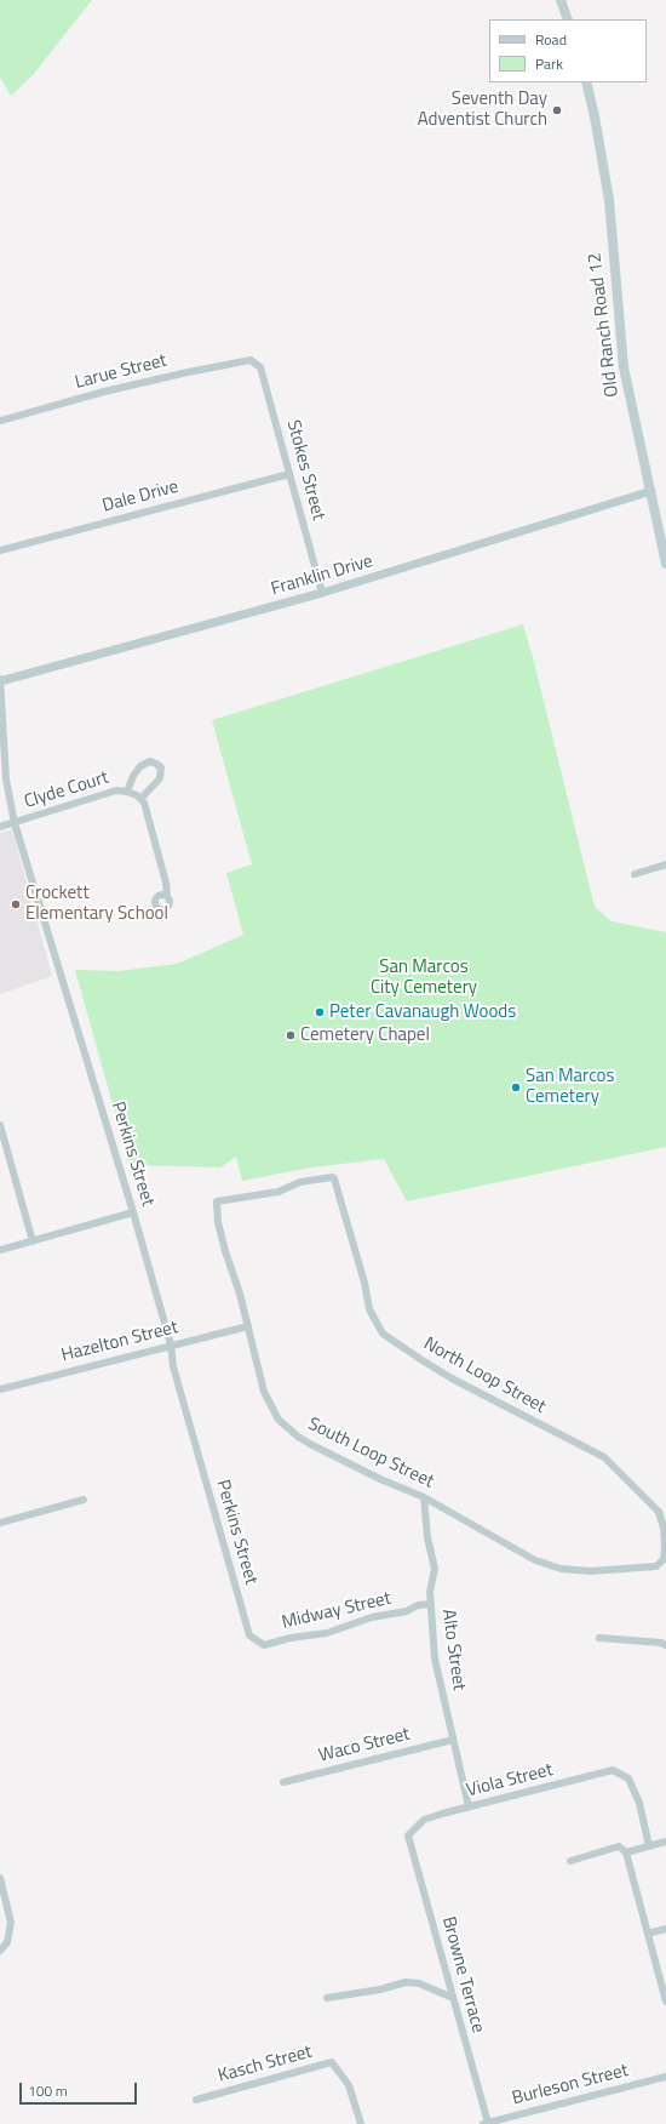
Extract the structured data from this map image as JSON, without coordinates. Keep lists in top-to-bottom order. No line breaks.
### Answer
{"streets":{"main road":["Old Ranch Road 12"],"street":["Larue Street","Stokes Street","Dale Drive","Franklin Drive","Clyde Court","Perkins Street","Hazelton Street","North Loop Street","South Loop Street","Midway Street","Alto Street","Waco Street","Viola Street","Browne Terrace","Kasch Street","Burleson Street"]},"crossings":[["Old Ranch Road 12","Franklin Drive"],["Larue Street","Stokes Street"],["Stokes Street","Dale Drive"],["Stokes Street","Franklin Drive"],["Franklin Drive","Perkins Street"],["Clyde Court","Perkins Street"],["Perkins Street","Hazelton Street"],["Perkins Street","Midway Street"],["Hazelton Street","South Loop Street"],["North Loop Street","South Loop Street"],["South Loop Street","Alto Street"],["Midway Street","Alto Street"],["Alto Street","Waco Street"],["Alto Street","Viola Street"],["Viola Street","Browne Terrace"],["Browne Terrace","Burleson Street"]],"parks":["San Marcos City Cemetery"],"places":["Seventh Day Adventist Church","Crockett Elementary School","Peter Cavanaugh Woods","Cemetery Chapel","San Marcos Cemetery"],"legend":["Road","Park"],"scale_bar":"100 m"}
